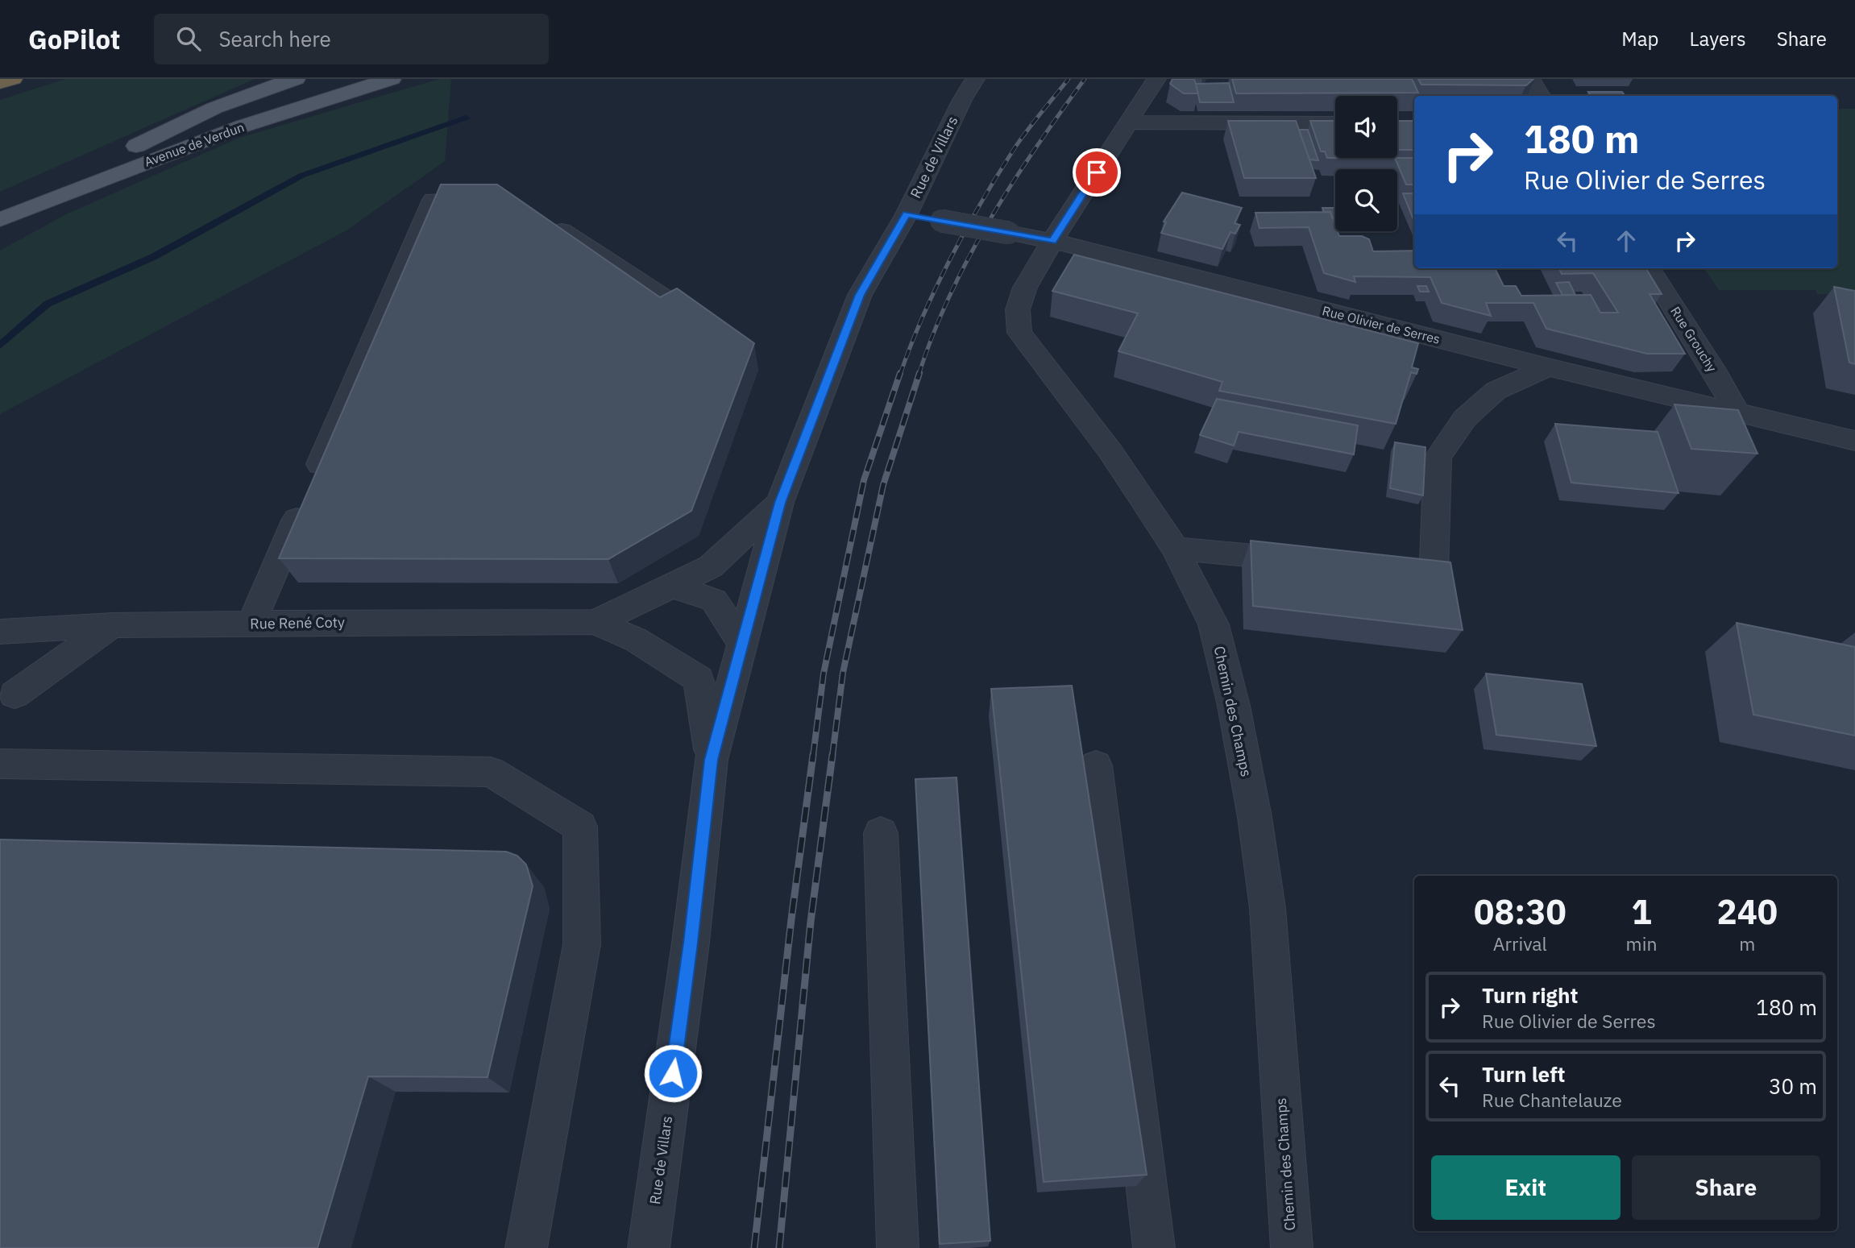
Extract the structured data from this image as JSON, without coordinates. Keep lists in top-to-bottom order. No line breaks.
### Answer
{"streets":{"main road":["Avenue de Verdun"],"street":["Rue de Villars","Rue Olivier de Serres","Rue Grouchy","Rue René Coty","Chemin des Champs"]},"crossings":[["Rue de Villars","Rue Olivier de Serres"],["Rue de Villars","Rue René Coty"],["Rue Olivier de Serres","Rue Grouchy"],["Rue Olivier de Serres","Chemin des Champs"]],"page":{"header":"GoPilot","search":"Search here","nav":["Map","Layers","Share"],"turn":["180 m","Rue Olivier de Serres"],"eta":["08:30","Arrival","1","min","240","m"],"list":[{"name":"Turn right","note":"Rue Olivier de Serres","value":"180 m"},{"name":"Turn left","note":"Rue Chantelauze","value":"30 m"}],"buttons":["Exit","Share"]}}
